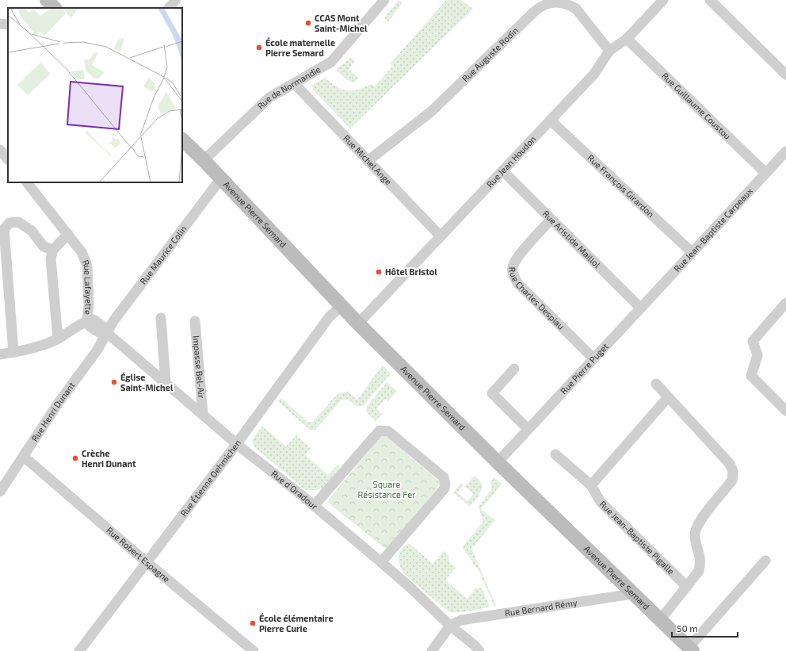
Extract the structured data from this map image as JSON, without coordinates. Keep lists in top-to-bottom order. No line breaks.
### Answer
{"streets":{"main road":["Avenue Pierre Semard"],"street":["Rue Auguste Rodin","Rue de Normandie","Rue Guillaume Coustou","Rue Michel Ange","Rue Jean Houdon","Rue François Girardon","Rue Jean-Baptiste Carpeaux","Rue Aristide Maillol","Rue Maurice Colin","Rue Lafayette","Rue Charles Despiau","Impasse Bel-Air","Rue Pierre Puget","Rue Henri Dunant","Rue Étienne Oehmichen","Rue d'Oradour","Rue Jean-Baptiste Pigalle","Rue Robert Espagne","Rue Bernard Rémy"]},"crossings":[["Rue Auguste Rodin","Rue Michel Ange"],["Rue Auguste Rodin","Rue Jean Houdon"],["Rue de Normandie","Rue Michel Ange"],["Rue de Normandie","Avenue Pierre Semard"],["Rue Guillaume Coustou","Rue Jean Houdon"],["Rue Guillaume Coustou","Rue Jean-Baptiste Carpeaux"],["Rue Michel Ange","Rue Jean Houdon"],["Rue Jean Houdon","Rue François Girardon"],["Rue Jean Houdon","Avenue Pierre Semard"],["Rue Jean Houdon","Rue Aristide Maillol"],["Rue François Girardon","Rue Jean-Baptiste Carpeaux"],["Avenue Pierre Semard","Rue Maurice Colin"],["Avenue Pierre Semard","Rue Pierre Puget"],["Avenue Pierre Semard","Rue Étienne Oehmichen"],["Avenue Pierre Semard","Rue Bernard Rémy"],["Rue Jean-Baptiste Carpeaux","Rue Aristide Maillol"],["Rue Jean-Baptiste Carpeaux","Rue Pierre Puget"],["Rue Aristide Maillol","Rue Charles Despiau"],["Rue Aristide Maillol","Rue Pierre Puget"],["Rue Maurice Colin","Rue Henri Dunant"],["Rue Maurice Colin","Rue d'Oradour"],["Rue Lafayette","Rue d'Oradour"],["Rue Charles Despiau","Rue Pierre Puget"],["Impasse Bel-Air","Rue d'Oradour"],["Rue Henri Dunant","Rue d'Oradour"],["Rue Henri Dunant","Rue Robert Espagne"],["Rue Étienne Oehmichen","Rue d'Oradour"],["Rue Étienne Oehmichen","Rue Robert Espagne"],["Rue d'Oradour","Rue Bernard Rémy"]],"parks":["Square Résistance Fer"],"places":["CCAS Mont Saint-Michel","École maternelle Pierre Semard","Hôtel Bristol","Église Saint-Michel","Crèche Henri Dunant","École élémentaire Pierre Curie"],"scale_bar":"50 m"}
